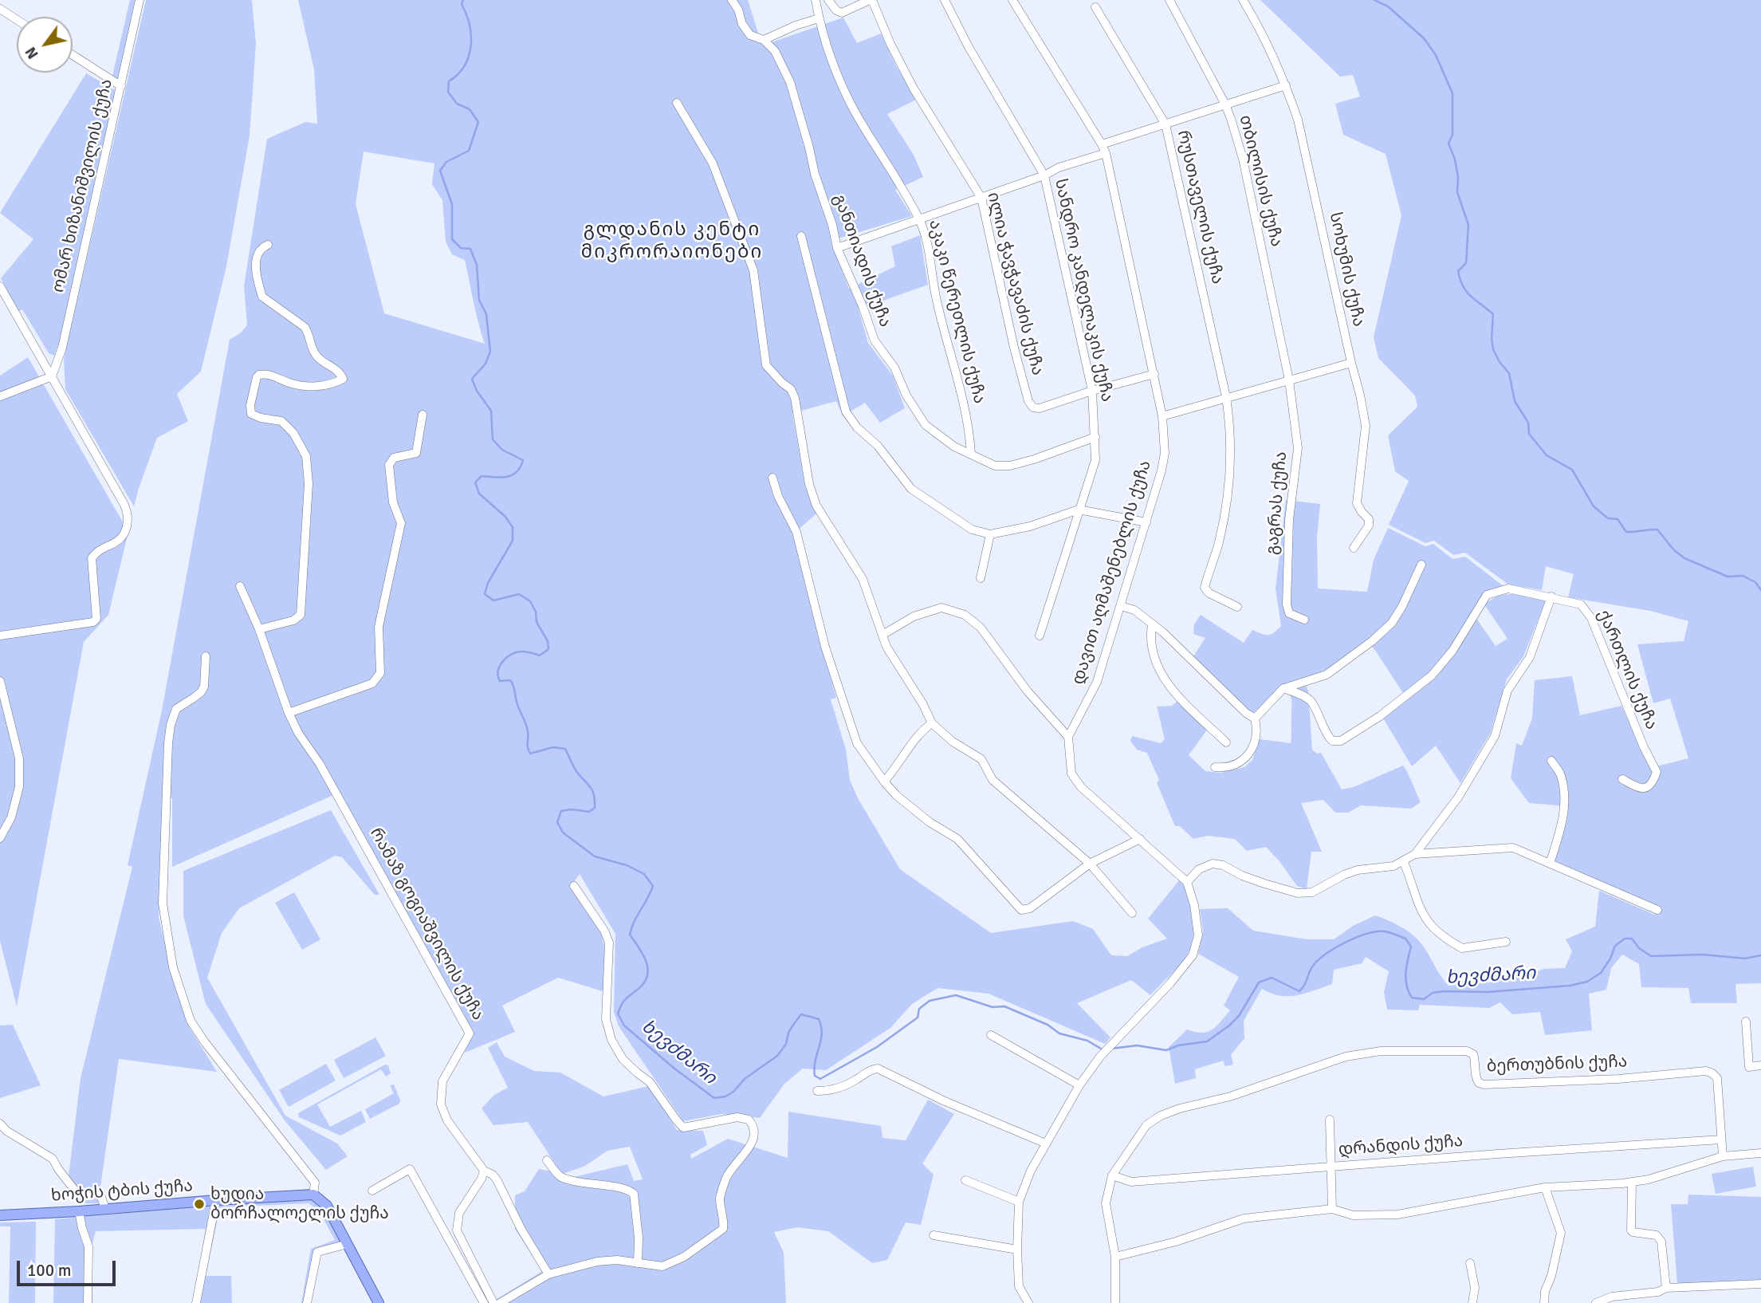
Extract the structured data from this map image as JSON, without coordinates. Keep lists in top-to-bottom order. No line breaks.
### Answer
{"streets":{"main road":["ხოჭის ტბის ქუჩა"],"street":["თბილისის ქუჩა","ომარ ხიზანიშვილის ქუჩა","რუსთაველის ქუჩა","განთიადის ქუჩა","სოხუმის ქუჩა","ილია ჭავჭავაძის ქუჩა","სანდრო კანდელაკის ქუჩა","აკაკი წერეთლის ქუჩა","გაგრას ქუჩა","დავით აღმაშენებლის ქუჩა","ქართლის ქუჩა","რამაზ გოგიაშვილის ქუჩა","ბერთუბნის ქუჩა","დრანდის ქუჩა"]},"crossings":[["თბილისის ქუჩა","გაგრას ქუჩა"],["განთიადის ქუჩა","სანდრო კანდელაკის ქუჩა"],["განთიადის ქუჩა","აკაკი წერეთლის ქუჩა"],["ილია ჭავჭავაძის ქუჩა","სანდრო კანდელაკის ქუჩა"],["ილია ჭავჭავაძის ქუჩა","დავით აღმაშენებლის ქუჩა"],["ბერთუბნის ქუჩა","დრანდის ქუჩა"]],"districts":["გლდანის კენტი მიკრორაიონები"],"water":["ხევძმარი"],"places":["ხუდია ბორჩალოელის ქუჩა"],"scale_bar":"100 m","north":"bottom left"}
